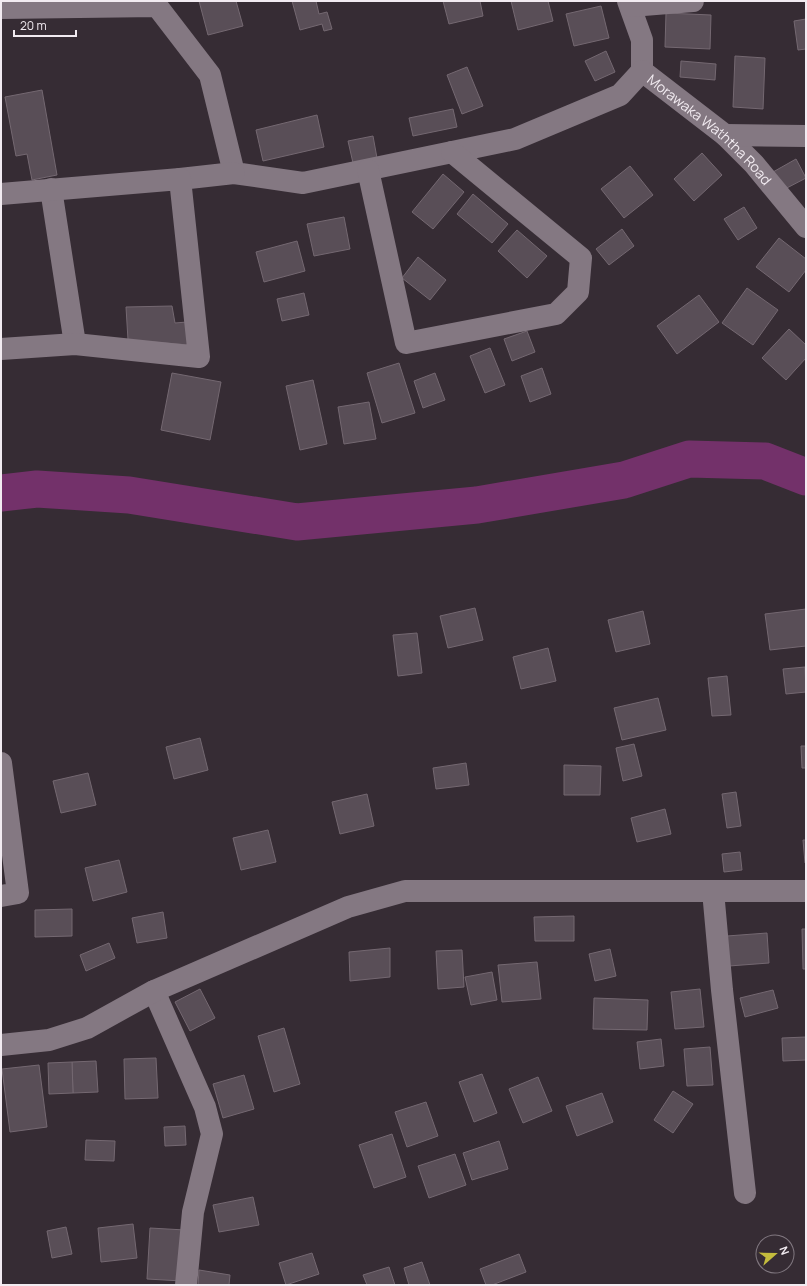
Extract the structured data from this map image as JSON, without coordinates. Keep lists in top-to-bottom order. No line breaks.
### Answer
{"streets":{"street":["Morawaka Waththa Road"]},"scale_bar":"20 m","north":"right"}
